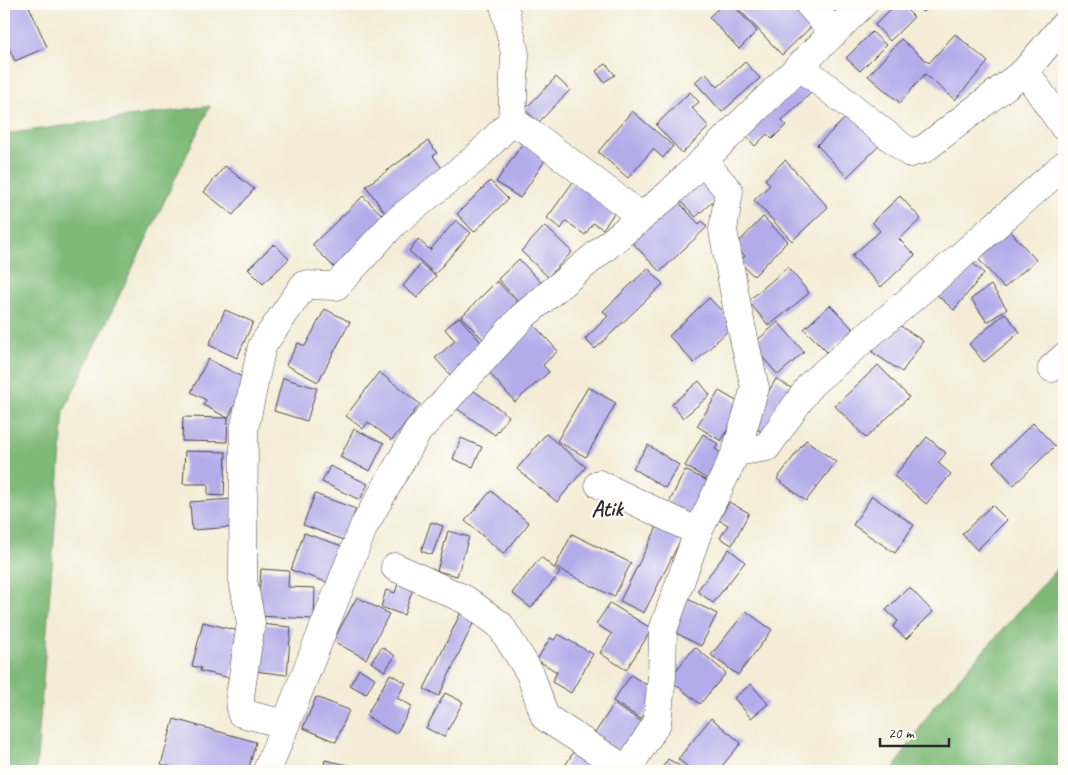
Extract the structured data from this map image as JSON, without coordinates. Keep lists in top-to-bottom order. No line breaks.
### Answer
{"districts":["Atik"],"scale_bar":"20 m"}
